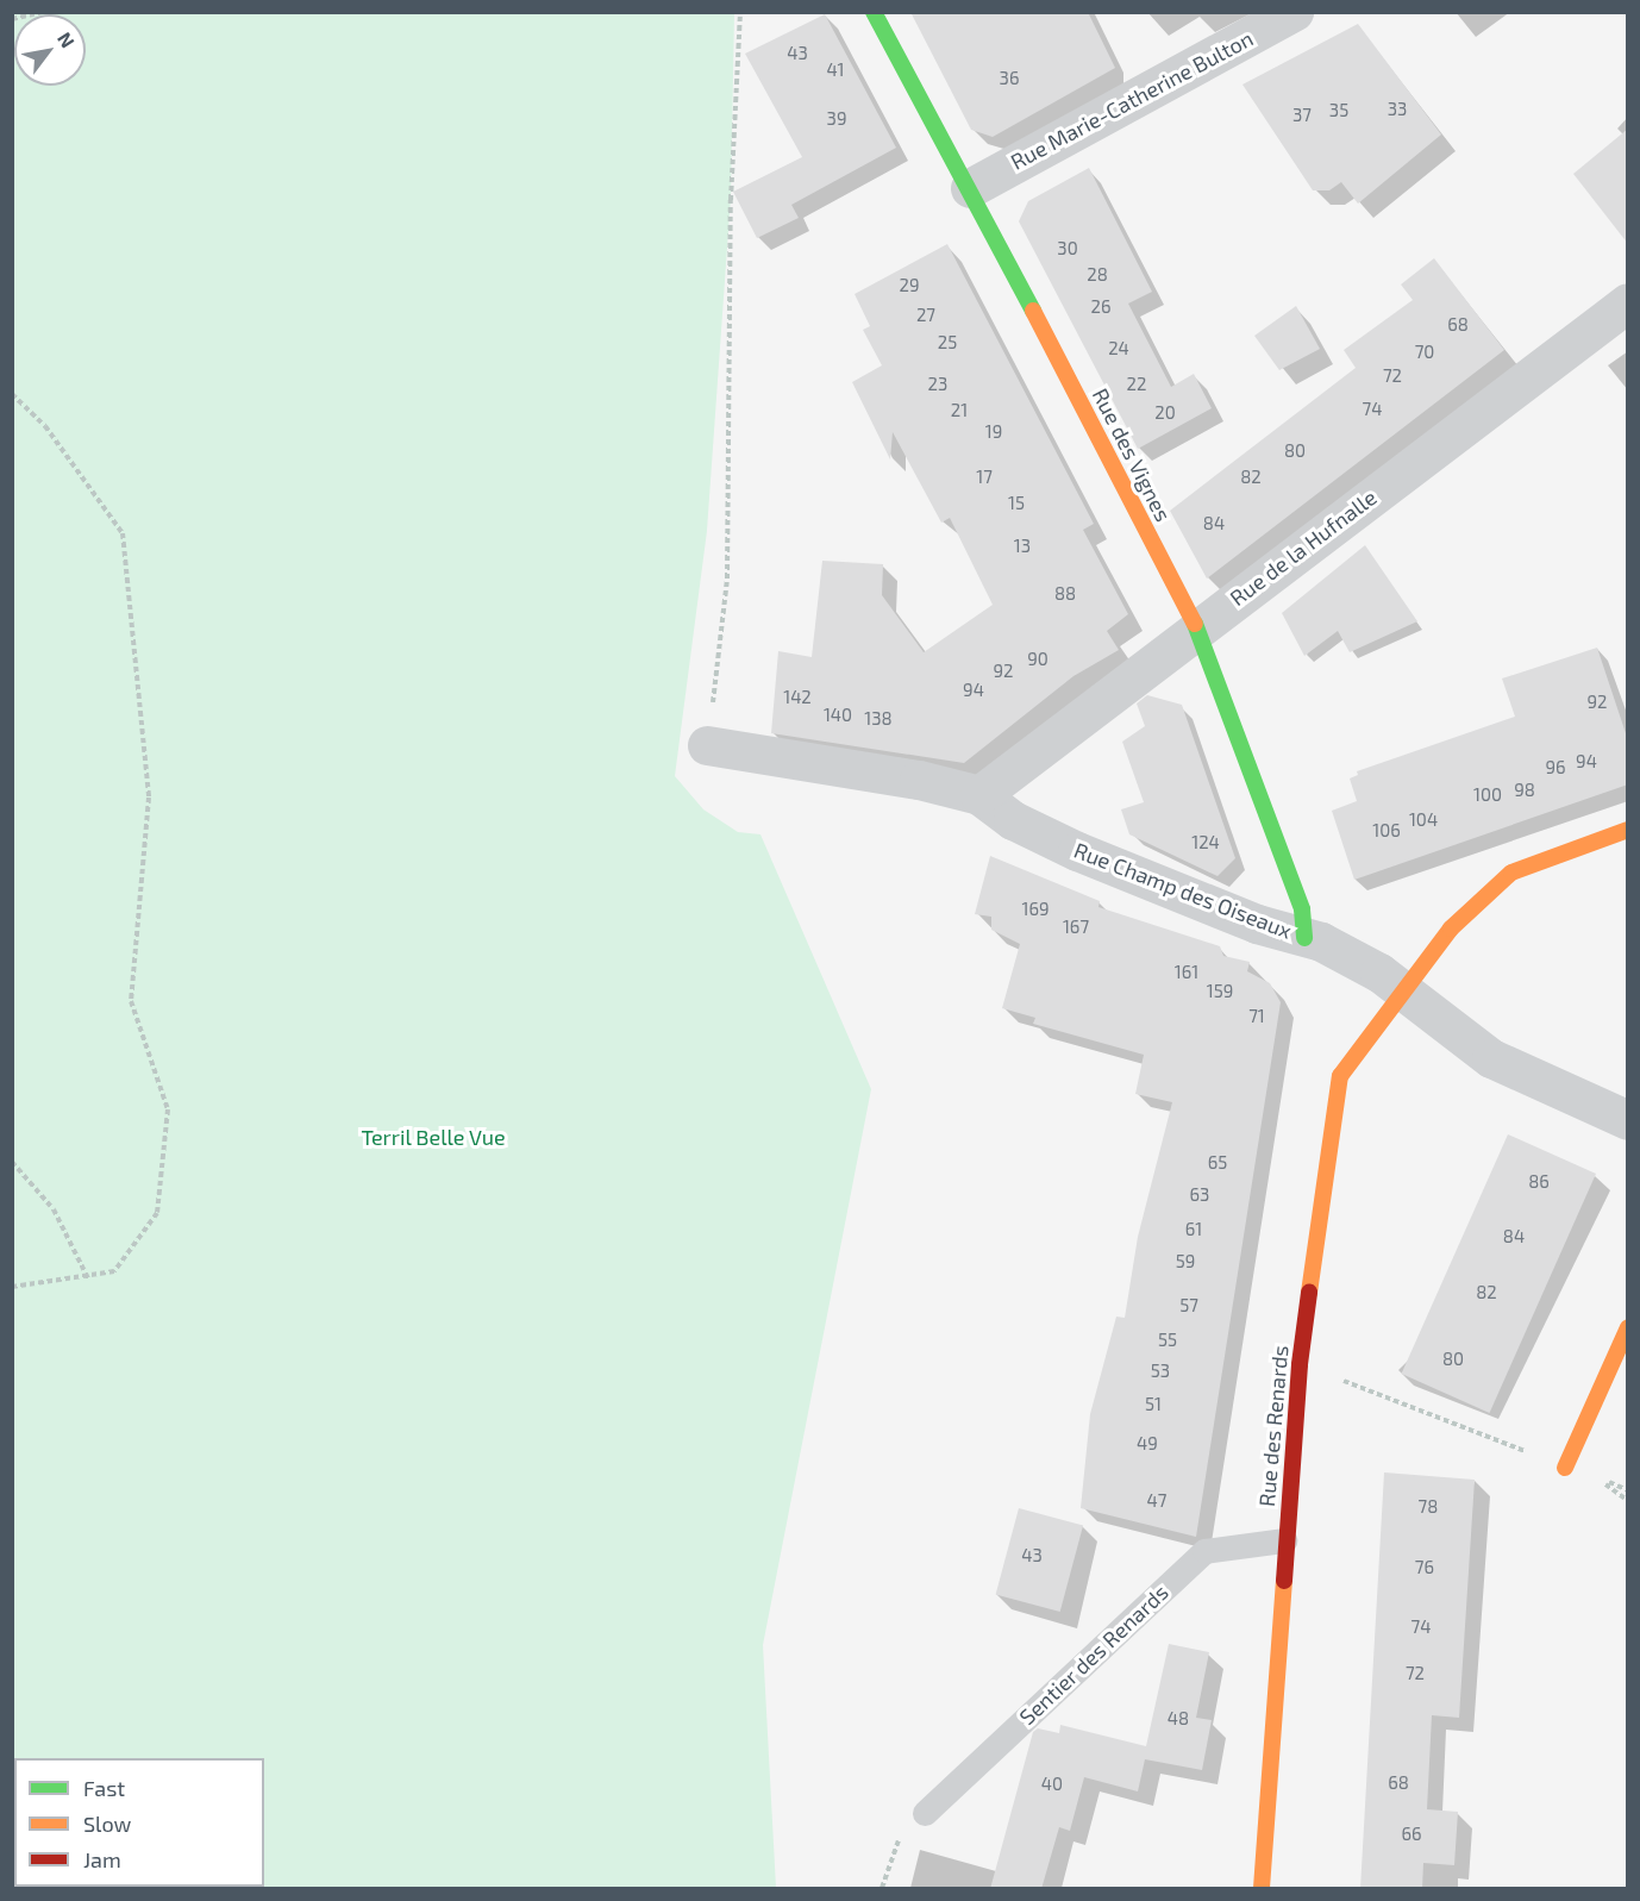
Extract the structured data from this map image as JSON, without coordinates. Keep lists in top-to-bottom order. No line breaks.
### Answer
{"streets":{"street":["Rue Marie-Catherine Bulton","Rue des Vignes","Rue de la Hufnalle","Rue Champ des Oiseaux","Rue des Renards"],"lane":["Sentier des Renards"]},"crossings":[["Rue Marie-Catherine Bulton","Rue des Vignes"],["Rue des Vignes","Rue de la Hufnalle"],["Rue des Vignes","Rue Champ des Oiseaux"],["Rue de la Hufnalle","Rue Champ des Oiseaux"],["Rue Champ des Oiseaux","Rue des Renards"],["Rue des Renards","Sentier des Renards"]],"parks":["Terril Belle Vue"],"house_numbers":["43","41","36","33","35","37","39","30","28","29","26","27","68","25","24","70","72","23","22","74","21","20","19","80","17","82","15","84","13","88","90","92","94","142","92","140","138","94","96","98","100","104","106","124","169","167","161","159","71","65","86","63","61","84","59","82","57","55","80","53","51","49","47","78","43","76","74","72","48","68","40","66"],"legend":["Fast","Slow","Jam"],"north":"top right"}
